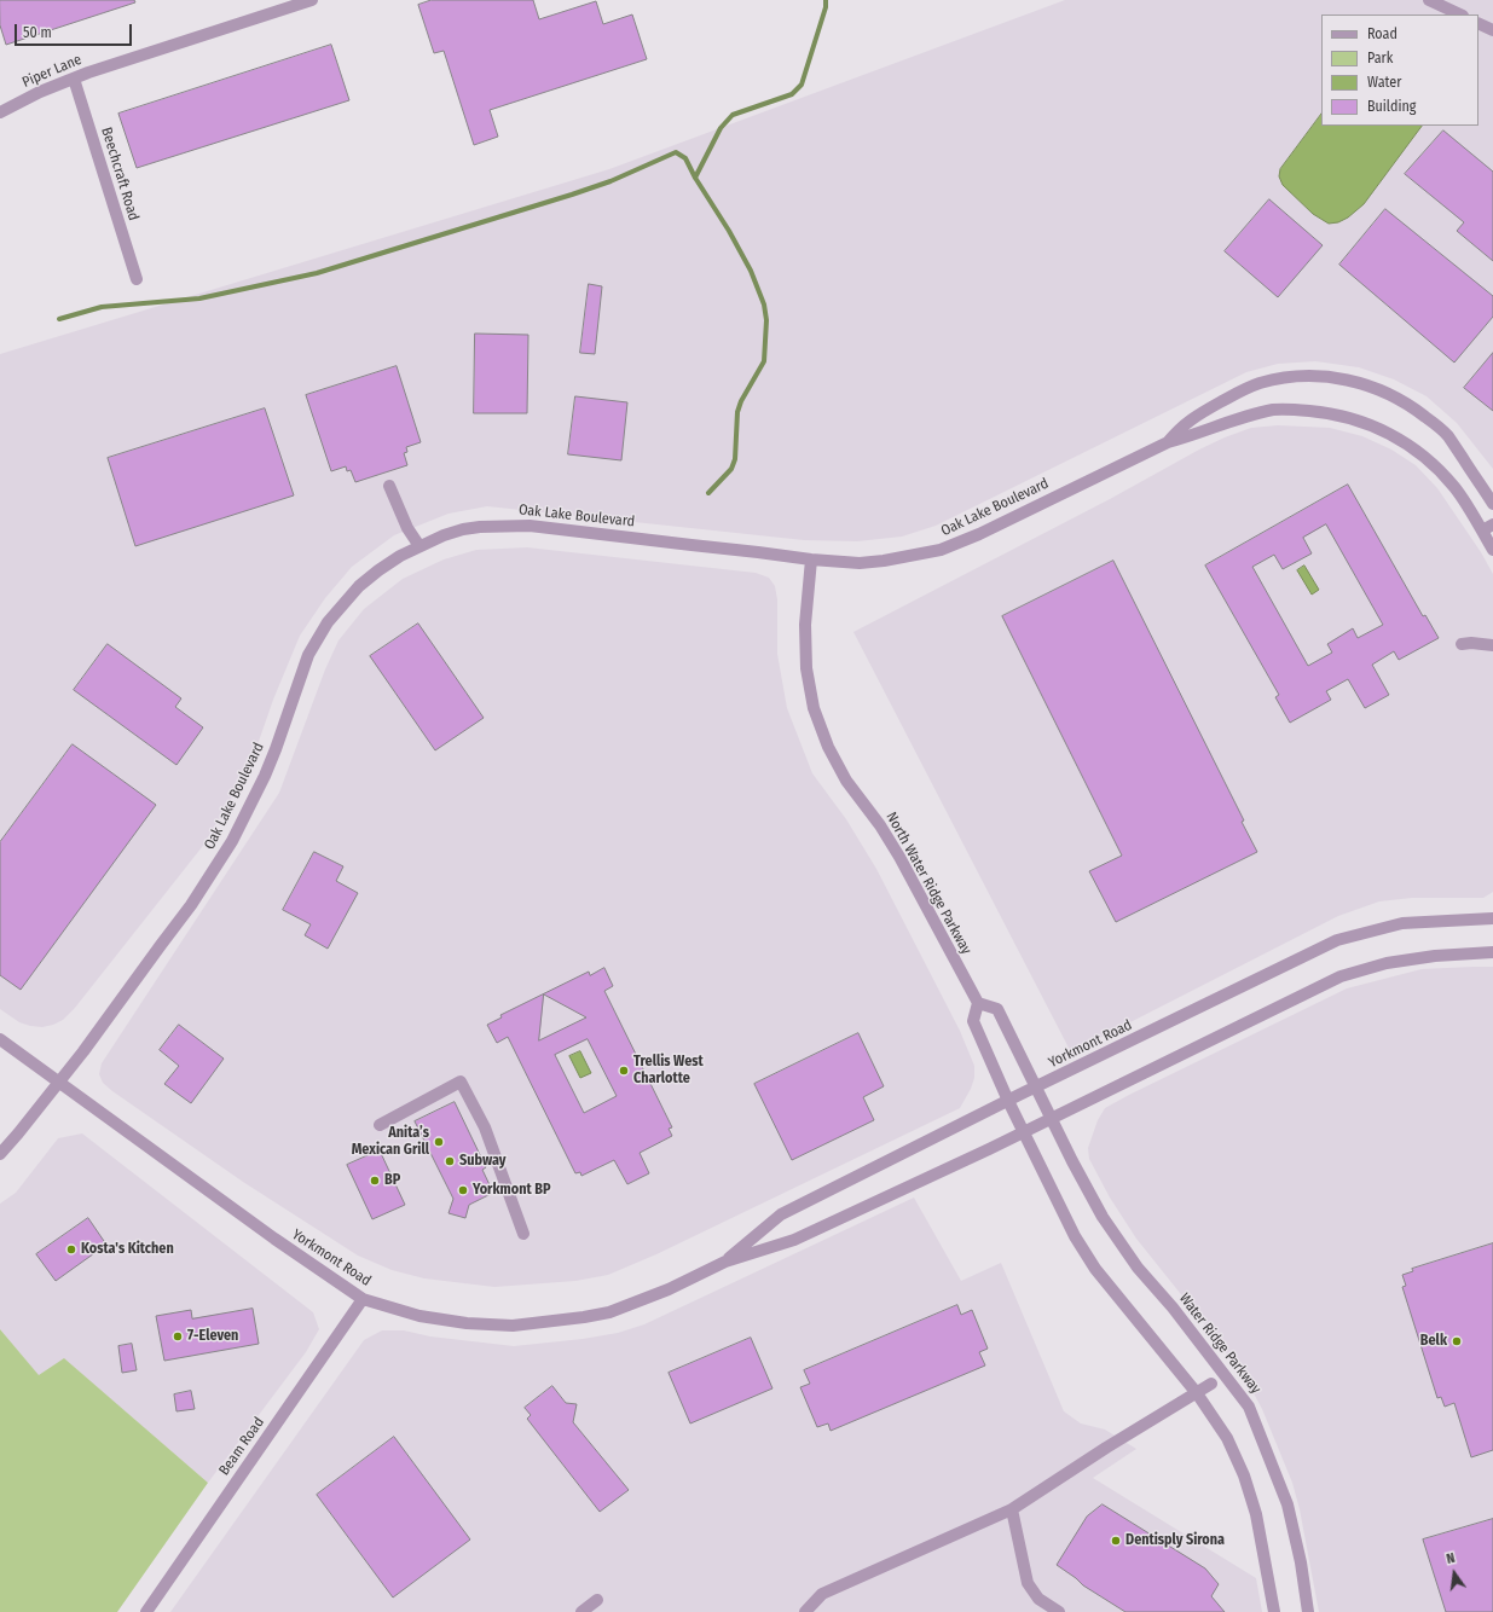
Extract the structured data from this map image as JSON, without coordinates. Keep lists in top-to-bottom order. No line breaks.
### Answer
{"streets":{"street":["Piper Lane","Beechcraft Road","Oak Lake Boulevard","North Water Ridge Parkway","Yorkmont Road","Water Ridge Parkway","Beam Road"]},"crossings":[["Piper Lane","Beechcraft Road"],["Oak Lake Boulevard","North Water Ridge Parkway"],["Oak Lake Boulevard","Yorkmont Road"],["Yorkmont Road","Water Ridge Parkway"],["Yorkmont Road","Beam Road"]],"places":["Trellis West Charlotte","Anita’s Mexican Grill","Subway","BP","Yorkmont BP","Kosta's Kitchen","7-Eleven","Belk","Dentisply Sirona"],"legend":["Road","Park","Water","Building"],"scale_bar":"50 m","north":"top"}
